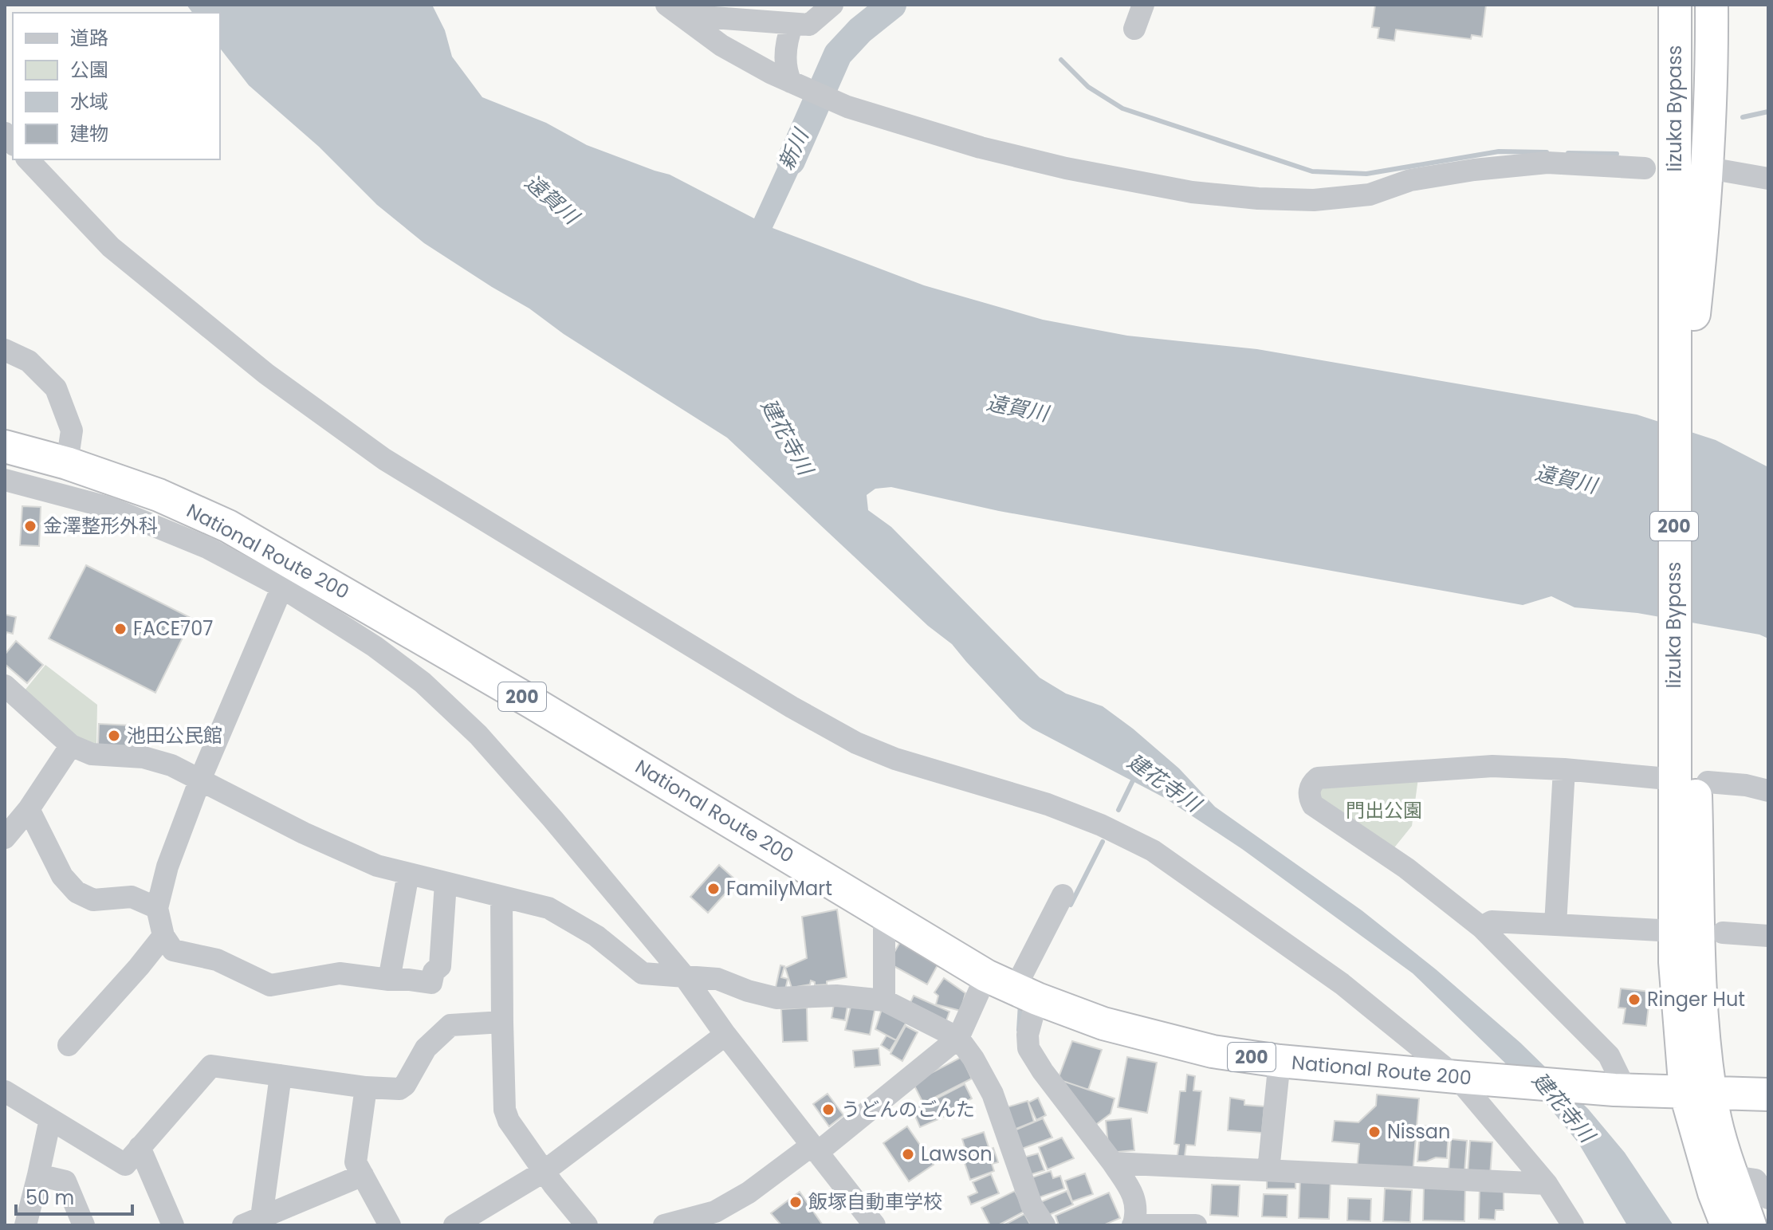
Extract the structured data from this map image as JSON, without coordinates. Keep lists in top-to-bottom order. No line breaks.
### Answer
{"streets":{"highway":["Iizuka Bypass","200","National Route 200"]},"crossings":[["Iizuka Bypass","200"],["Iizuka Bypass","National Route 200"],["200","National Route 200"]],"water":["新川","遠賀川","建花寺川"],"parks":["門出公園"],"places":["金澤整形外科","FACE707","池田公民館","FamilyMart","Ringer Hut","うどんのごんた","Nissan","Lawson","飯塚自動車学校"],"legend":["道路","公園","水域","建物"],"scale_bar":"50 m"}
